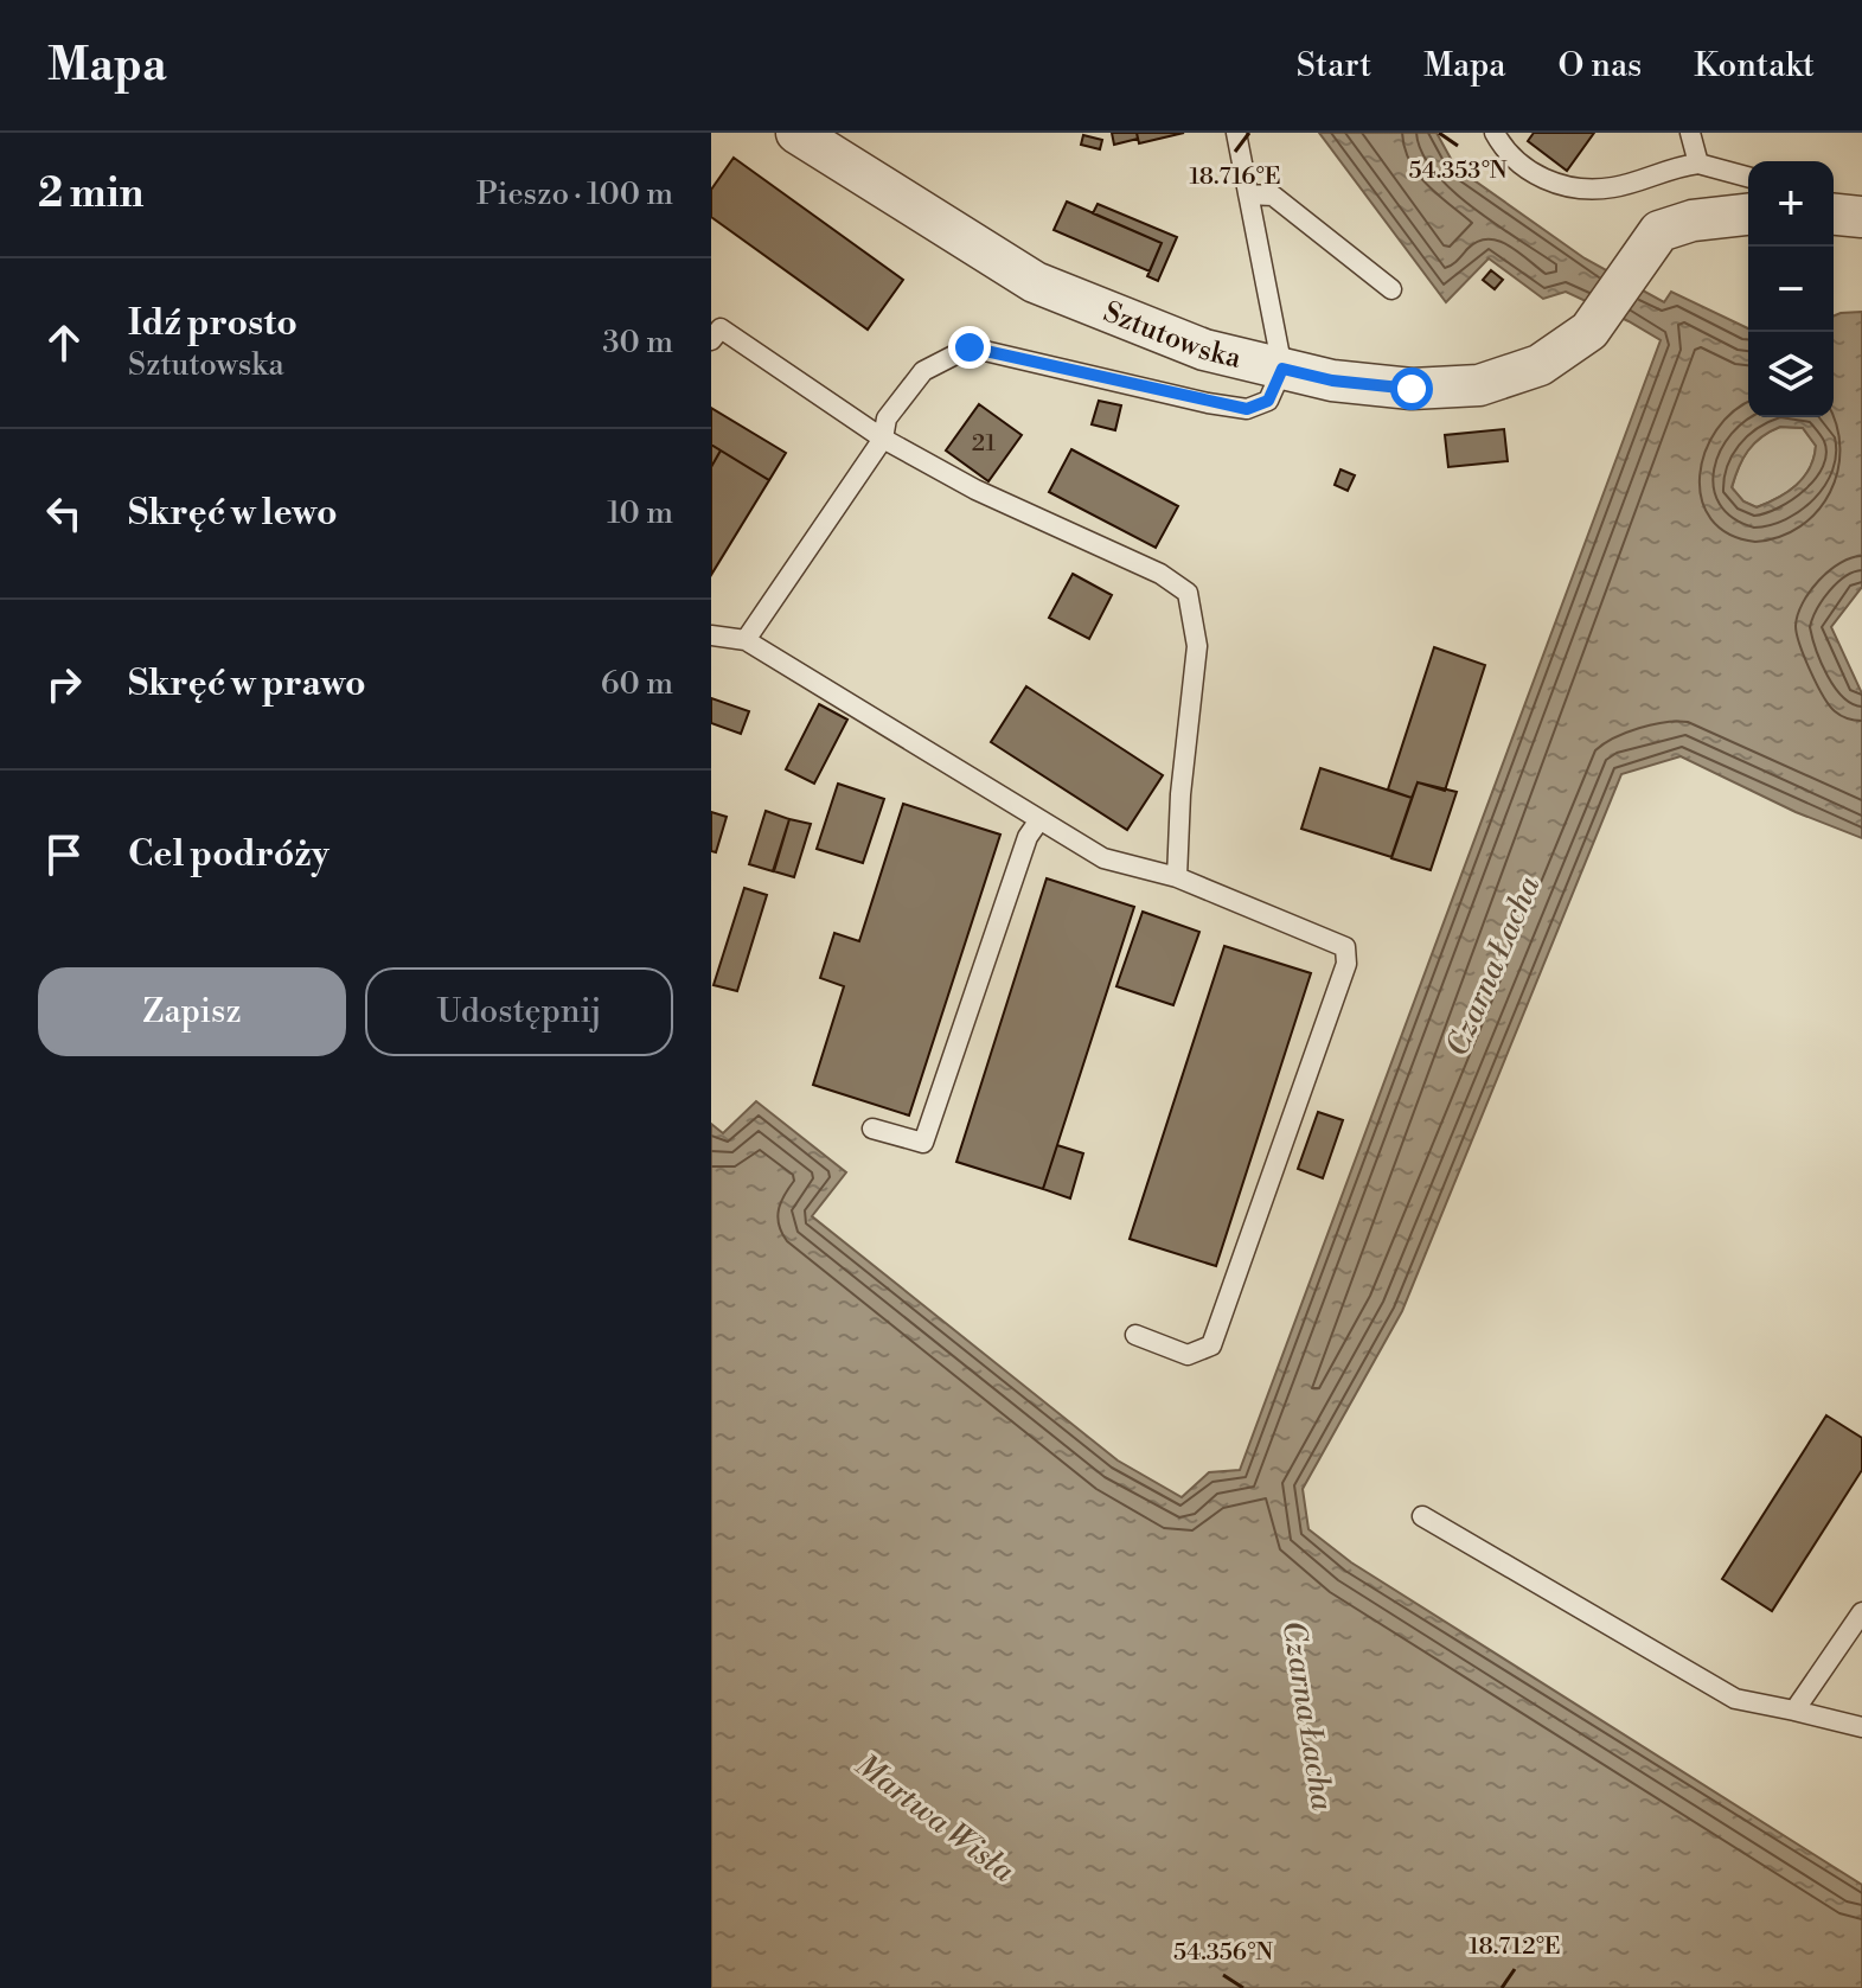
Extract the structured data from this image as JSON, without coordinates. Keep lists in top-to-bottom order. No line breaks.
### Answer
{"streets":{"street":["Sztutowska"]},"water":["Czarna Łacha","Martwa Wisła"],"house_numbers":["21"],"page":{"header":"Mapa","nav":["Start","Mapa","O nas","Kontakt"],"heading":["2 min","Pieszo · 100 m"],"map_buttons":["+","−"],"list":[["Idź prosto","Sztutowska","30 m"],["Skręć w lewo","10 m"],["Skręć w prawo","60 m"],"Cel podróży"],"buttons":["Zapisz","Udostępnij"]},"coordinates":["54.353°N","18.716°E","18.712°E","54.356°N"]}
